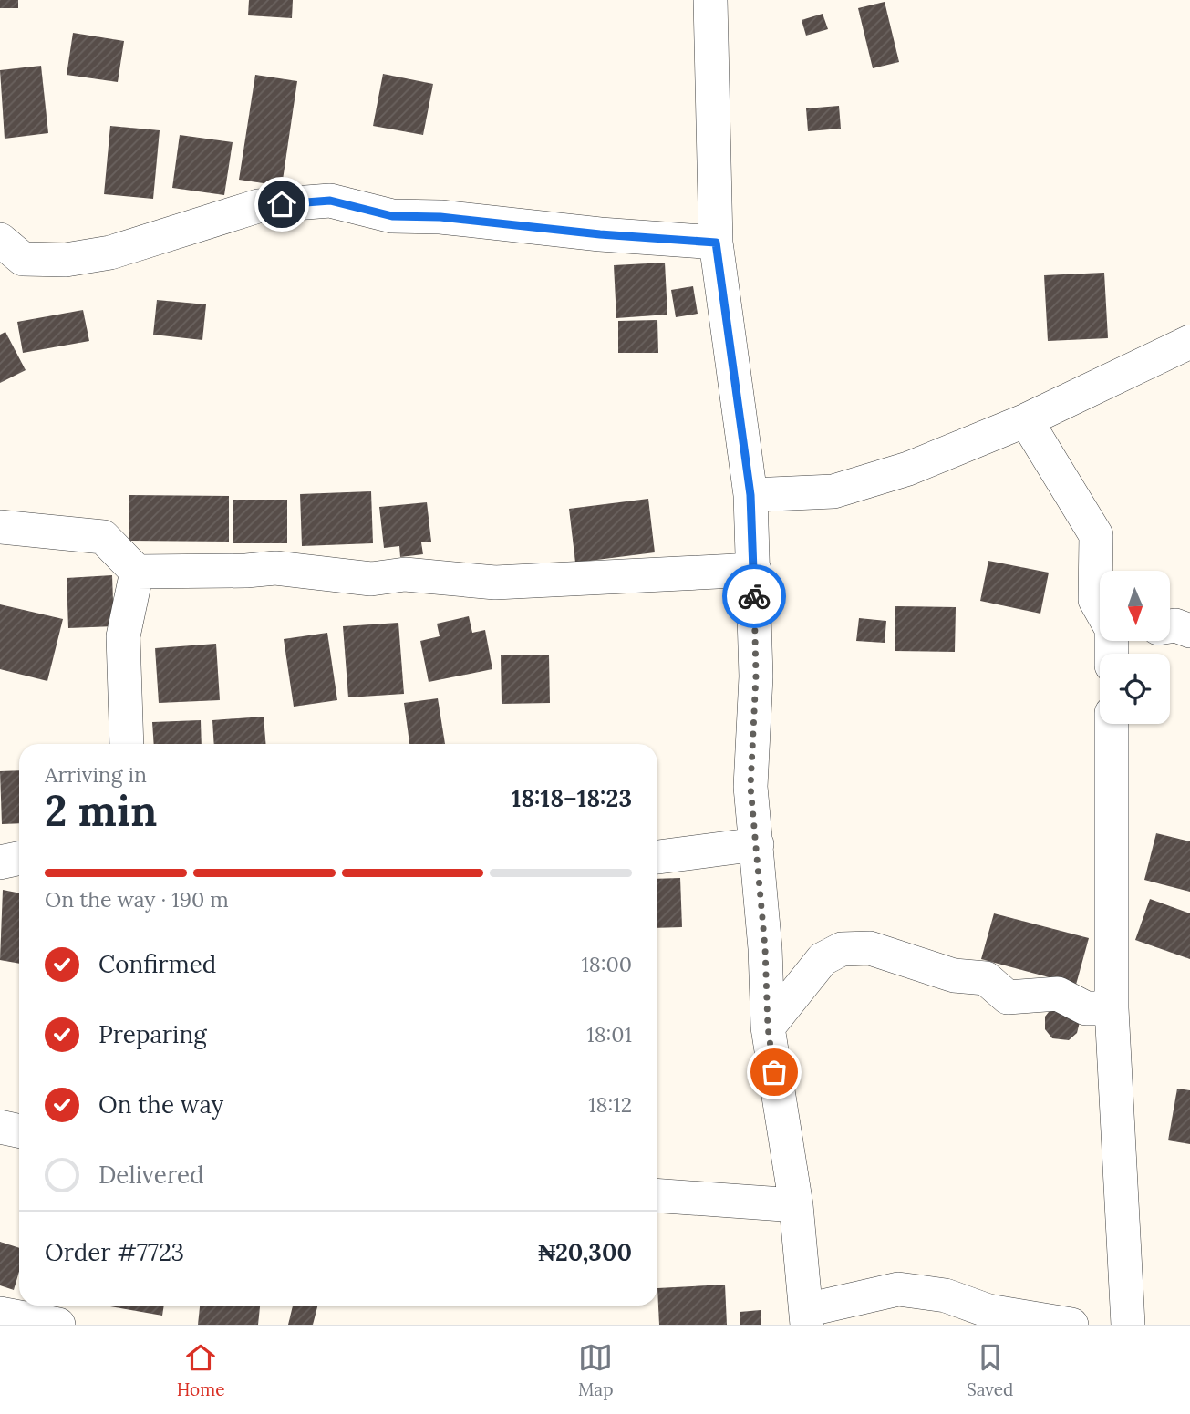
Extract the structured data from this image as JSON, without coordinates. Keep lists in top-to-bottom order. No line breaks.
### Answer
{"north":"bottom","page":{"heading":["2 min","Arriving in","18:18–18:23"],"panel":["Order #7723","₦20,300"],"bar":"On the way · 190 m","list":[["Confirmed","18:00"],["Preparing","18:01"],["On the way","18:12"],"Delivered"],"tabs":["Home","Map","Saved"]}}
